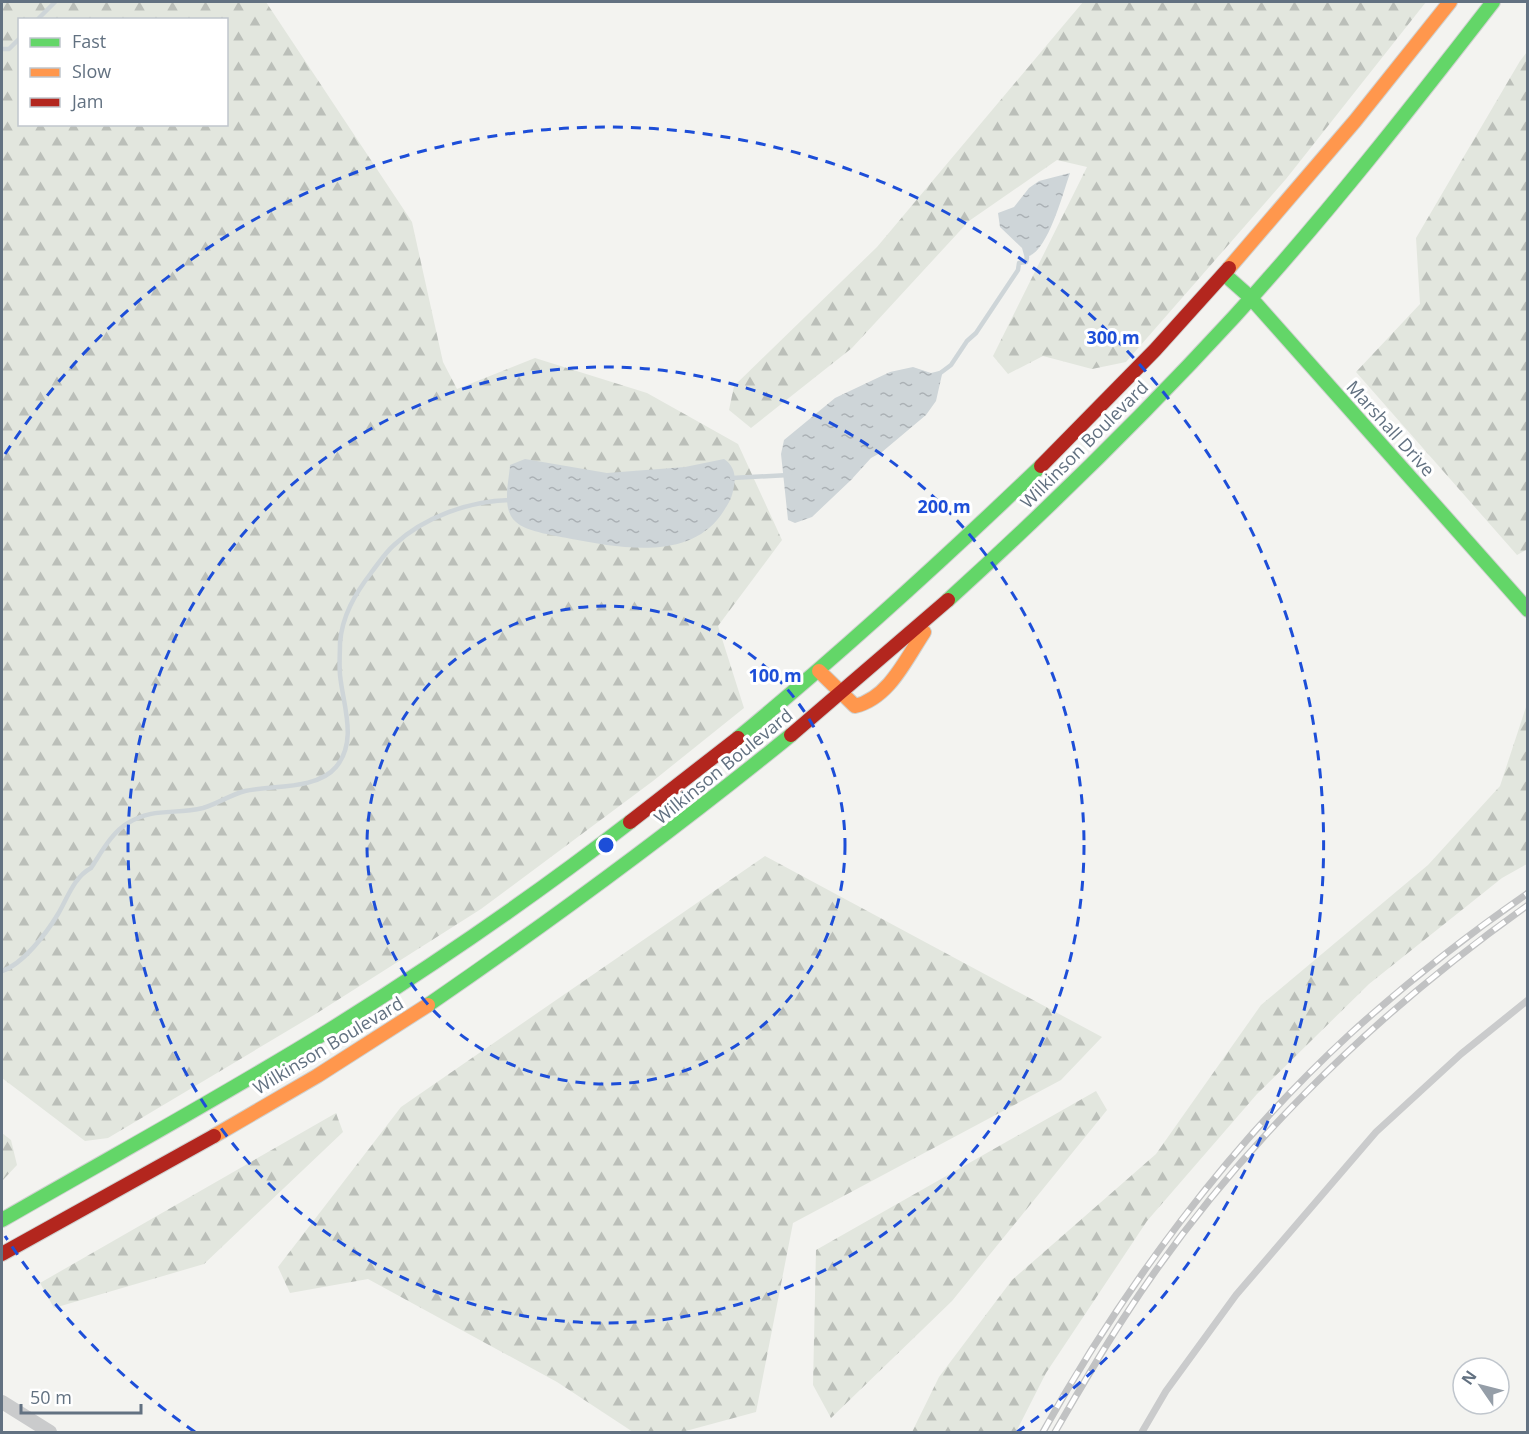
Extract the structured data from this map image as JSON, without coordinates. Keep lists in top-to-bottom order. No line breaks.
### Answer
{"streets":{"main road":["Marshall Drive","Wilkinson Boulevard"]},"crossings":[["Marshall Drive","Wilkinson Boulevard"]],"legend":["Fast","Slow","Jam"],"scale_bar":"50 m","north":"top left","rings":["300 m","200 m","100 m"]}
